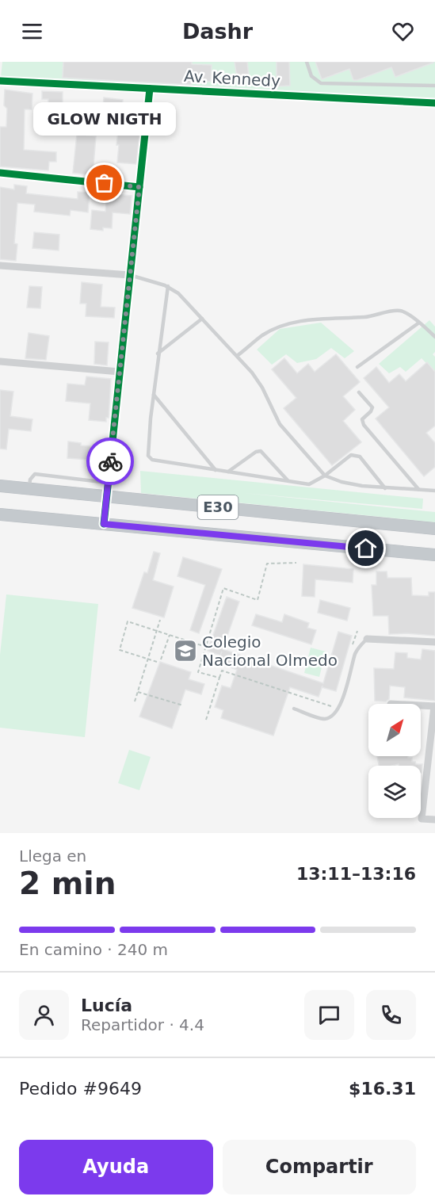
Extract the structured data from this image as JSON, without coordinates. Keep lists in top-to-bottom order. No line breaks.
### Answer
{"streets":{"highway":["E30"],"street":["Av. Kennedy"]},"places":{"other":["GLOW NIGTH"],"school or university":["Colegio Nacional Olmedo"]},"north":"top right","page":{"header":"Dashr","bubble":"GLOW NIGTH","heading":["2 min","Llega en","13:11–13:16"],"panel":["Lucía","Repartidor · 4.4","Pedido #9649","$16.31"],"bar":"En camino · 240 m","buttons":["Ayuda","Compartir"]}}
